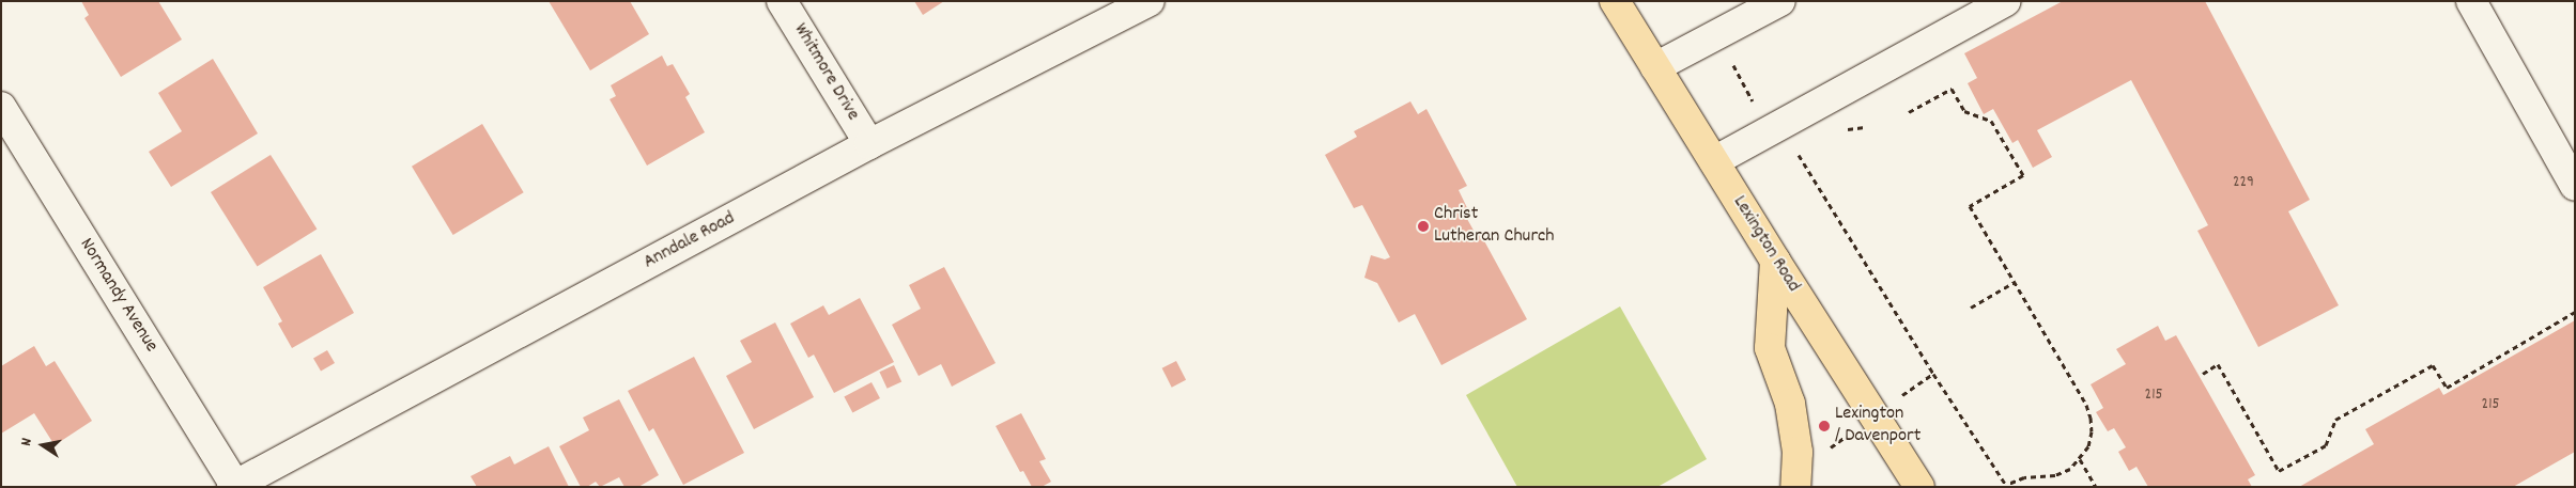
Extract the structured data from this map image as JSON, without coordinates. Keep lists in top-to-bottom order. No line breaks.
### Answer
{"streets":{"main road":["Lexington Road"],"street":["Whitmore Drive","Anndale Road","Normandy Avenue"]},"crossings":[["Whitmore Drive","Anndale Road"],["Anndale Road","Normandy Avenue"]],"places":["Christ Lutheran Church","Lexington / Davenport"],"house_numbers":["229","215","215"],"north":"left"}
